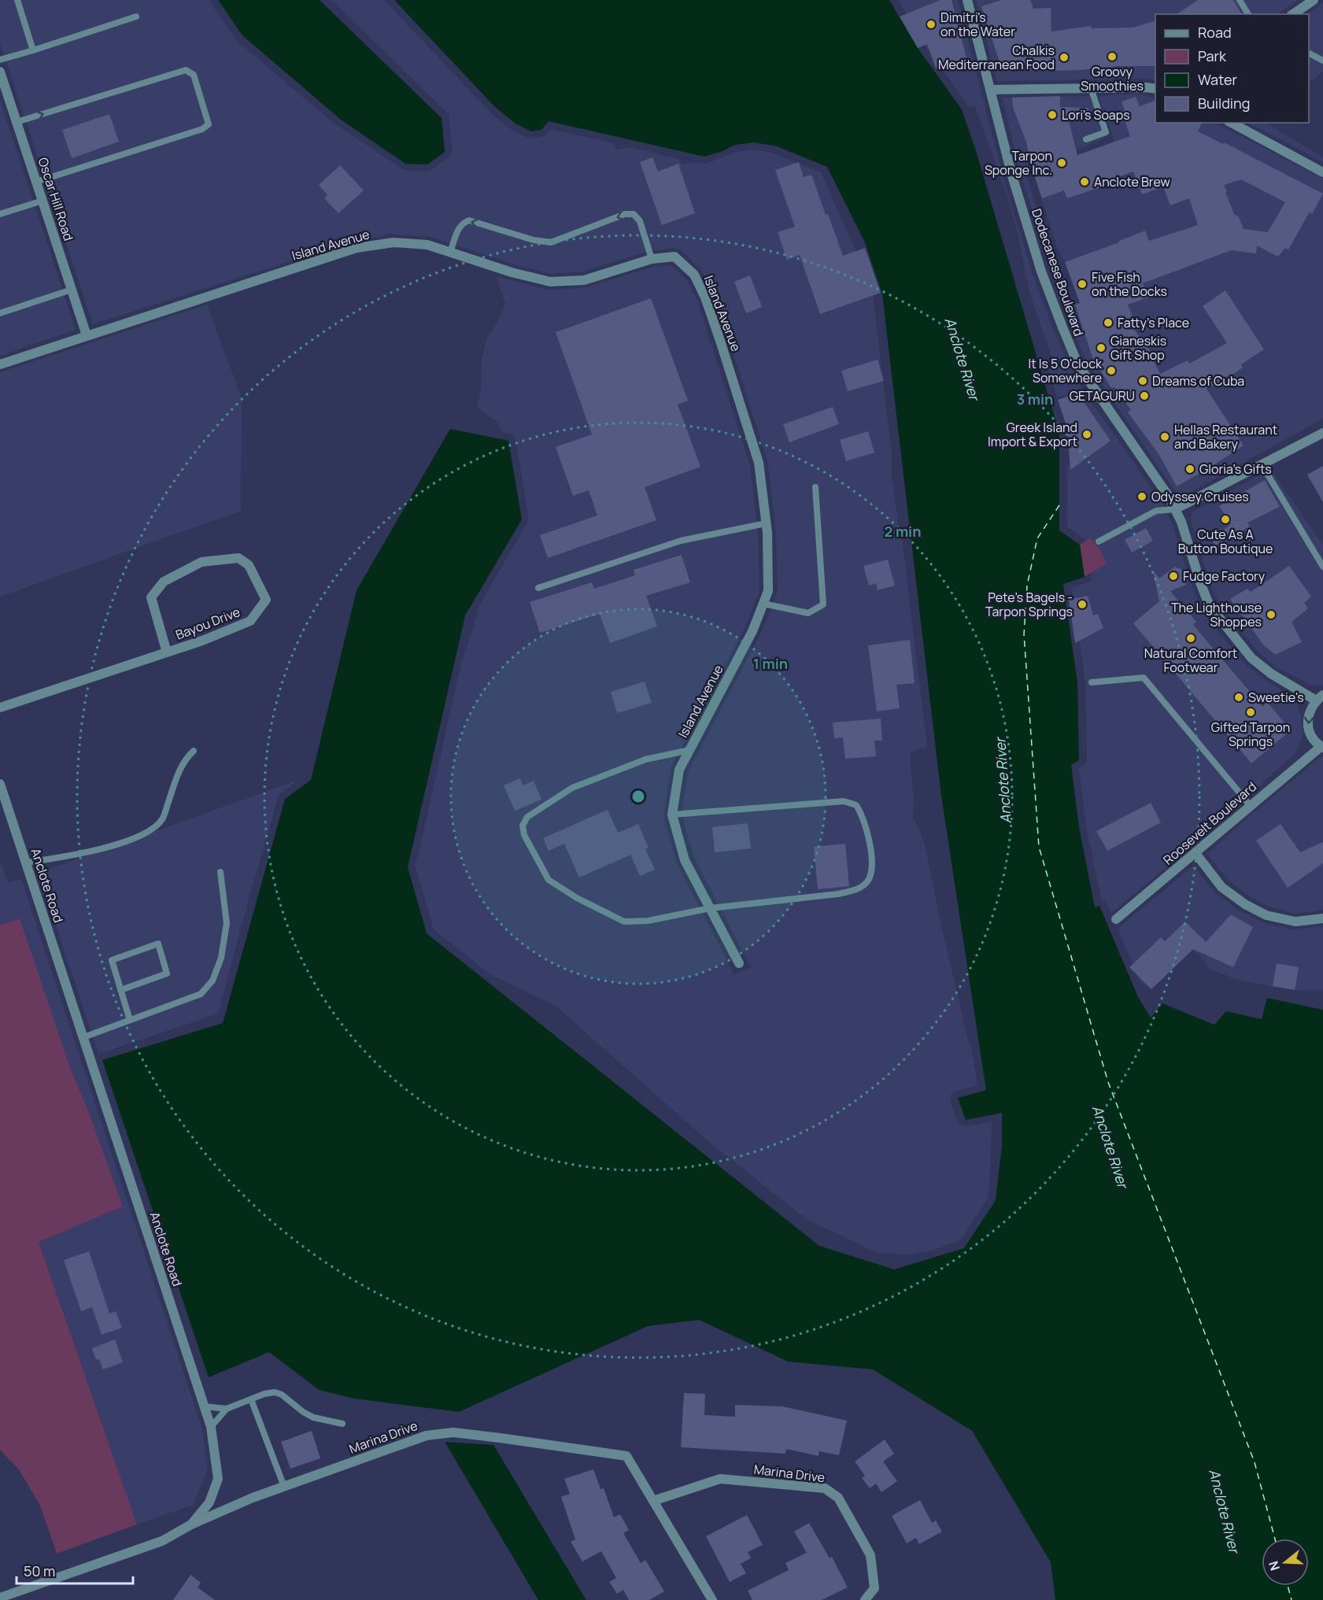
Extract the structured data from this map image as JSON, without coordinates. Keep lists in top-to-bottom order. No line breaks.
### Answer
{"streets":{"street":["Oscar Hill Road","Island Avenue","Dodecanese Boulevard","Bayou Drive","Roosevelt Boulevard","Anclote Road","Marina Drive"]},"crossings":[["Oscar Hill Road","Island Avenue"],["Anclote Road","Marina Drive"]],"water":["Anclote River"],"places":["Dimitri's on the Water","Groovy Smoothies","Chalkis Mediterranean Food","Lori's Soaps","Tarpon Sponge Inc.","Anclote Brew","Five Fish on the Docks","Fatty's Place","Gianeskis Gift Shop","It Is 5 O'clock Somewhere","Dreams of Cuba","GETAGURU","Greek Island Import & Export","Hellas Restaurant and Bakery","Gloria's Gifts","Odyssey Cruises","Cute As A Button Boutique","Fudge Factory","Pete's Bagels - Tarpon Springs","The Lighthouse Shoppes","Natural Comfort Footwear","Sweetie's","Gifted Tarpon Springs"],"legend":["Road","Park","Water","Building"],"scale_bar":"50 m","north":"left","rings":["3 min","2 min","1 min"]}
